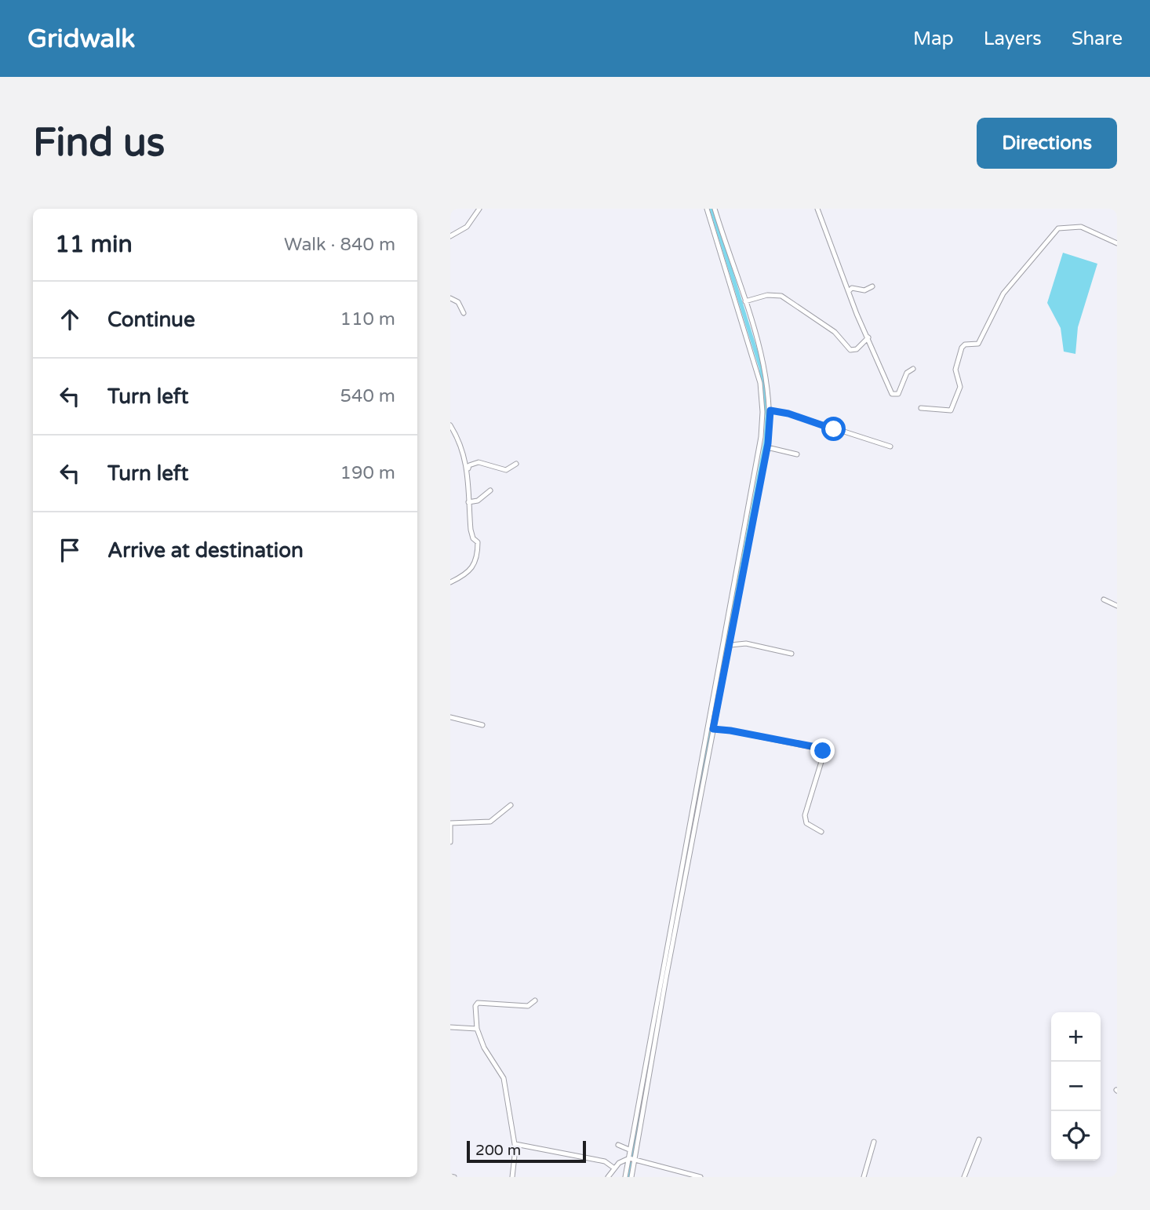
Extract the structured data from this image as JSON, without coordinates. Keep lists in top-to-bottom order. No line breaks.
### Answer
{"scale_bar":"200 m","page":{"header":"Gridwalk","nav":["Map","Layers","Share"],"buttons":"Directions","title":"Find us","heading":["11 min","Walk · 840 m"],"list":[["Continue","110 m"],["Turn left","540 m"],["Turn left","190 m"],"Arrive at destination"],"map_buttons":["+","−"],"scale":"200 m"}}
